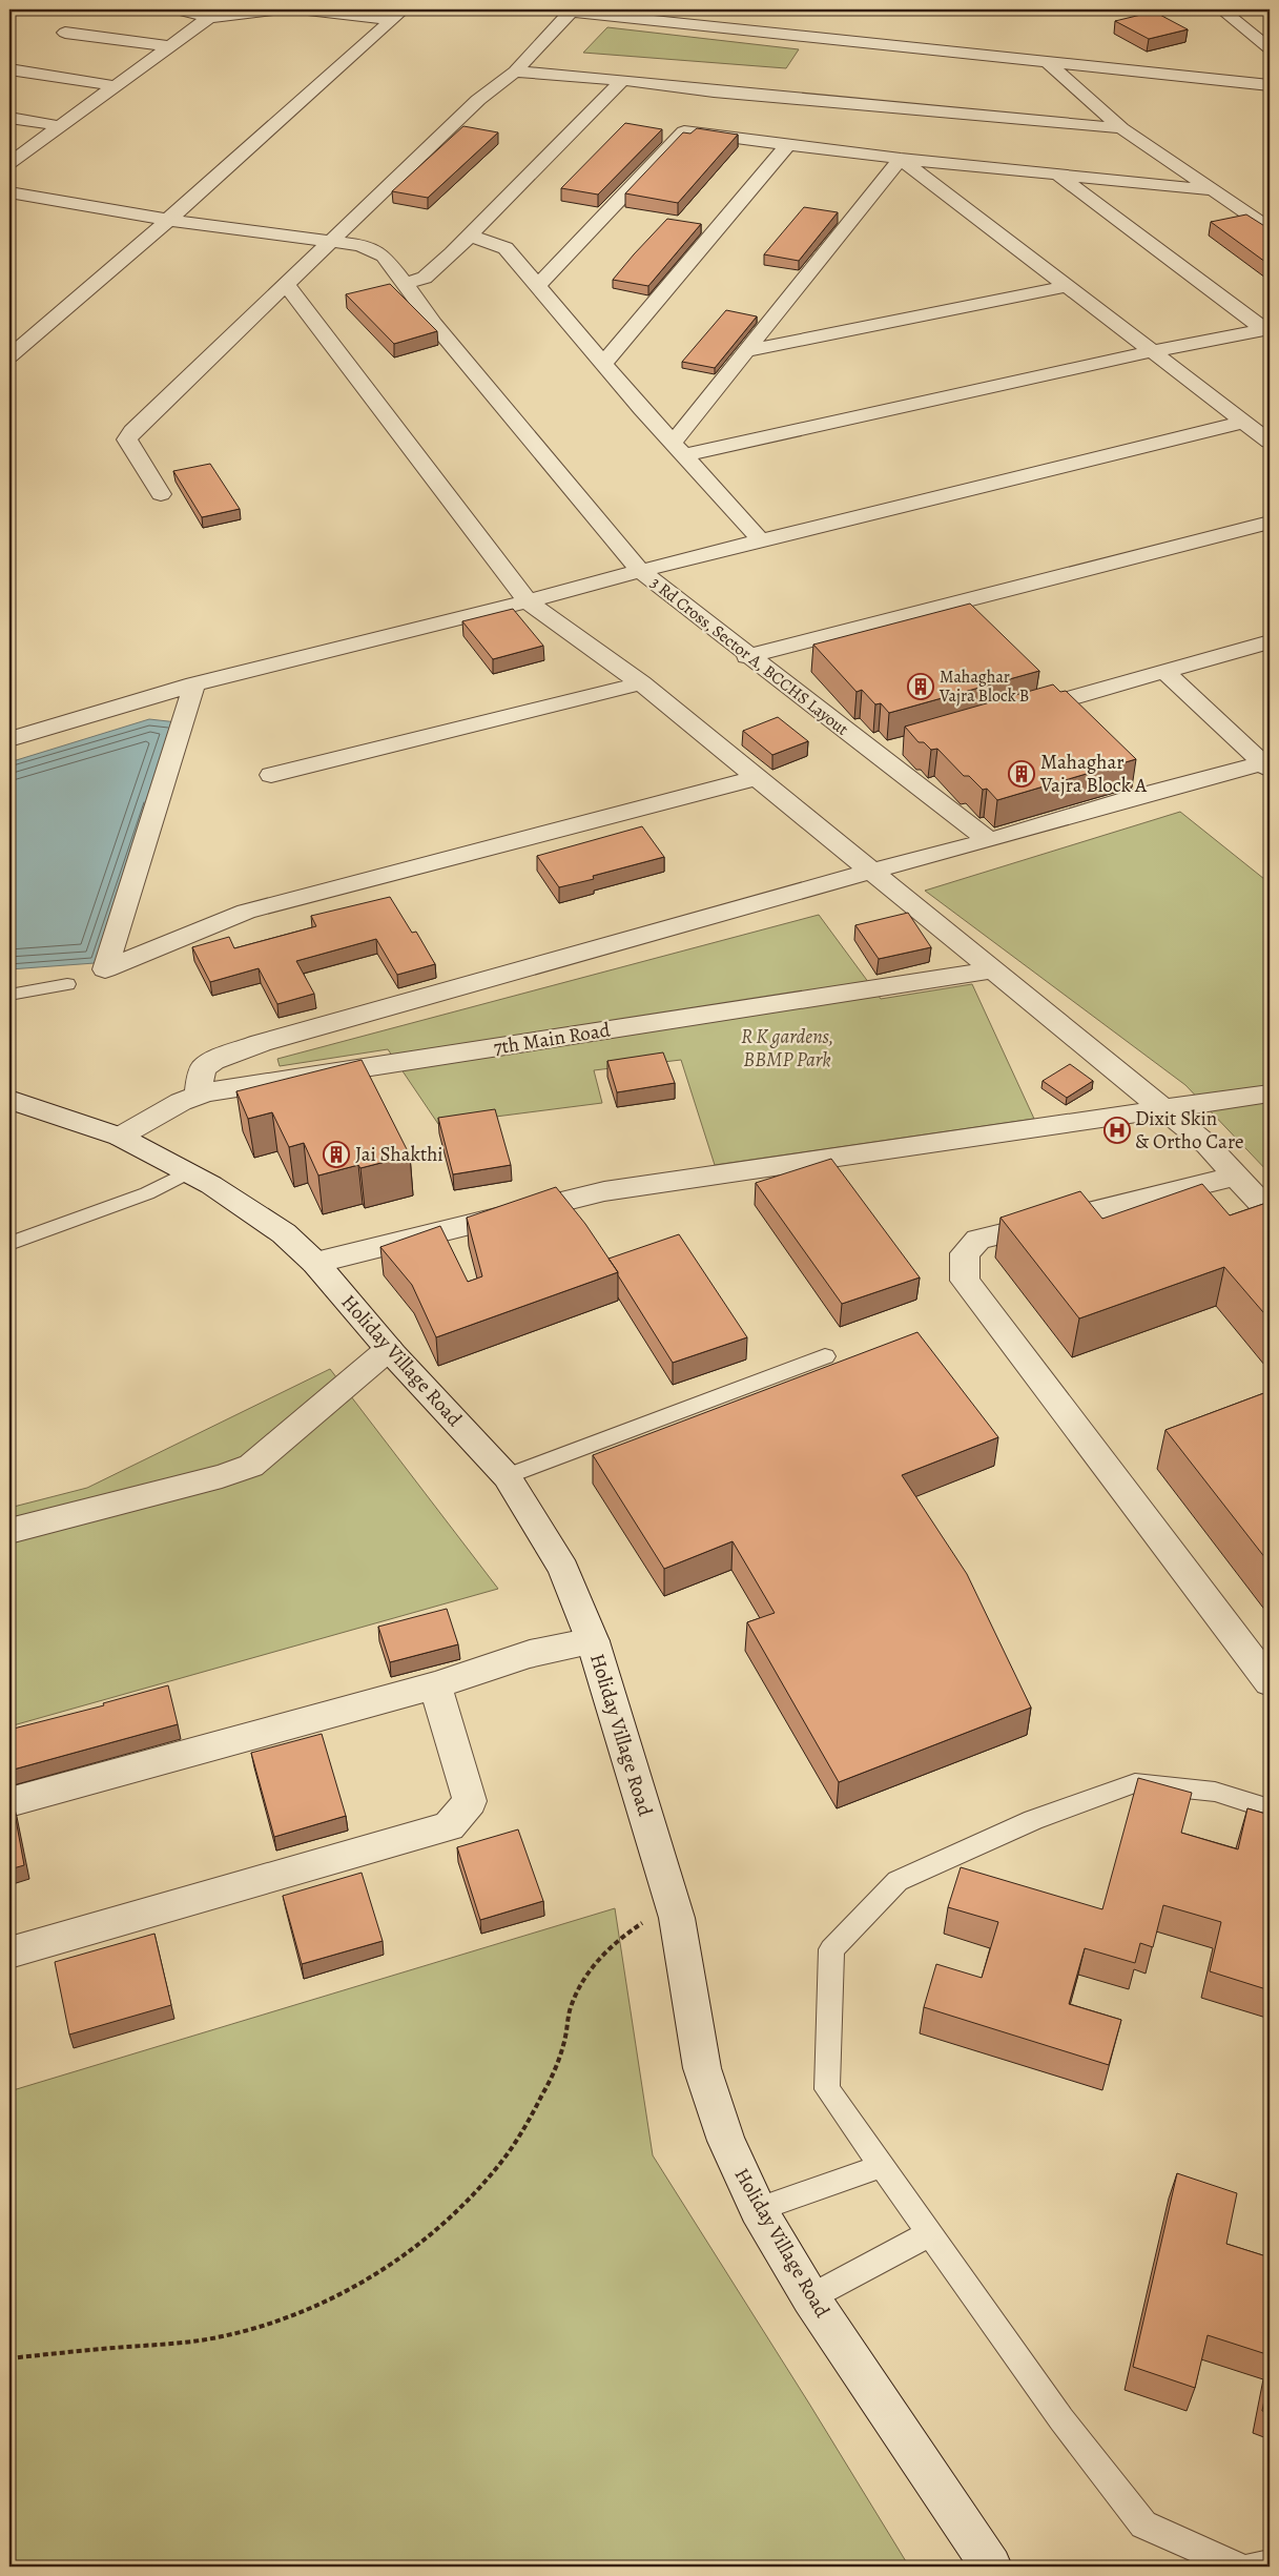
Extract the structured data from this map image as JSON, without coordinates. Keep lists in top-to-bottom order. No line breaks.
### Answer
{"streets":{"street":["3 Rd Cross, Sector A, BCCHS Layout","7th Main Road","Holiday Village Road"]},"crossings":[["7th Main Road","Holiday Village Road"]],"parks":["R K gardens, BBMP Park"],"places":{"building":["Mahaghar Vajra Block B","Mahaghar Vajra Block A","Jai Shakthi"],"hospital":["Dixit Skin & Ortho Care"]}}
